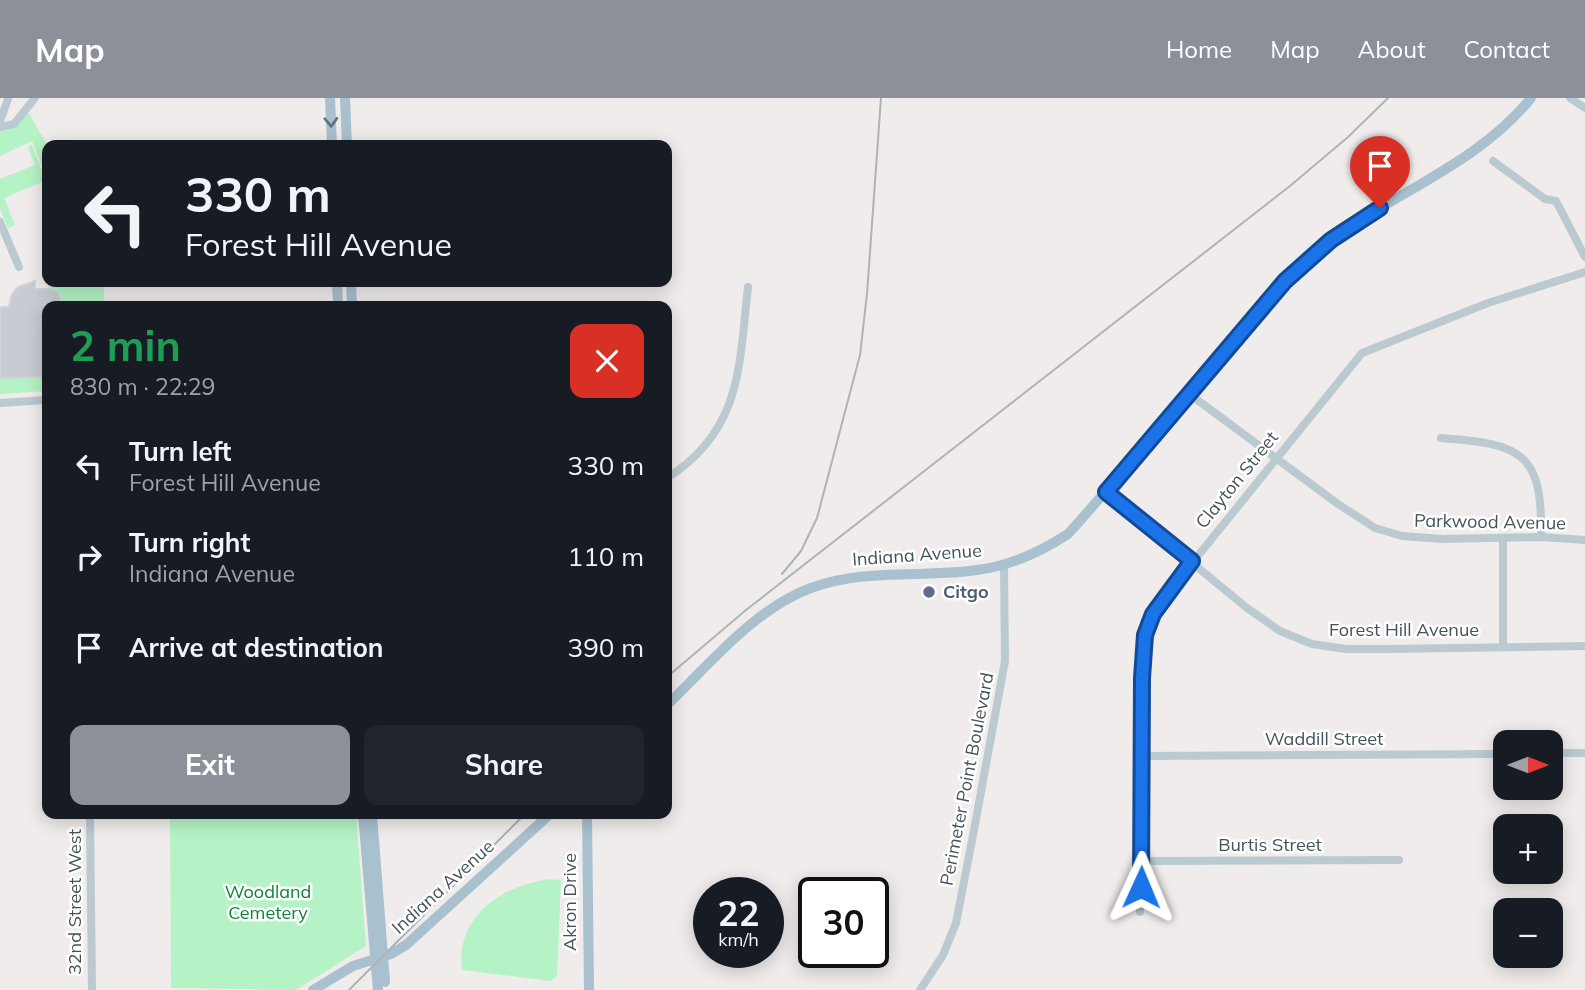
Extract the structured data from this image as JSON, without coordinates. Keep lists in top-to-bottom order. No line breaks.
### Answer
{"streets":{"main road":["Indiana Avenue","Akron Drive"],"street":["Clayton Street","Parkwood Avenue","Forest Hill Avenue","Waddill Street","Perimeter Point Boulevard","Burtis Street","32nd Street West"]},"crossings":[["Clayton Street","Parkwood Avenue"],["Clayton Street","Forest Hill Avenue"],["Clayton Street","Waddill Street"],["Clayton Street","Burtis Street"],["Parkwood Avenue","Indiana Avenue"],["Indiana Avenue","Forest Hill Avenue"],["Indiana Avenue","Perimeter Point Boulevard"]],"parks":["Woodland Cemetery"],"places":["Citgo"],"north":"right","page":{"header":"Map","nav":["Home","Map","About","Contact"],"turn":["330 m","Forest Hill Avenue"],"heading":["2 min","830 m · 22:29"],"list":[{"name":"Turn left","note":"Forest Hill Avenue","value":"330 m"},{"name":"Turn right","note":"Indiana Avenue","value":"110 m"},{"name":"Arrive at destination","value":"390 m"}],"buttons":["Exit","Share"],"map_buttons":["+","−"],"speed":"22 km/h","limit":"30"}}
